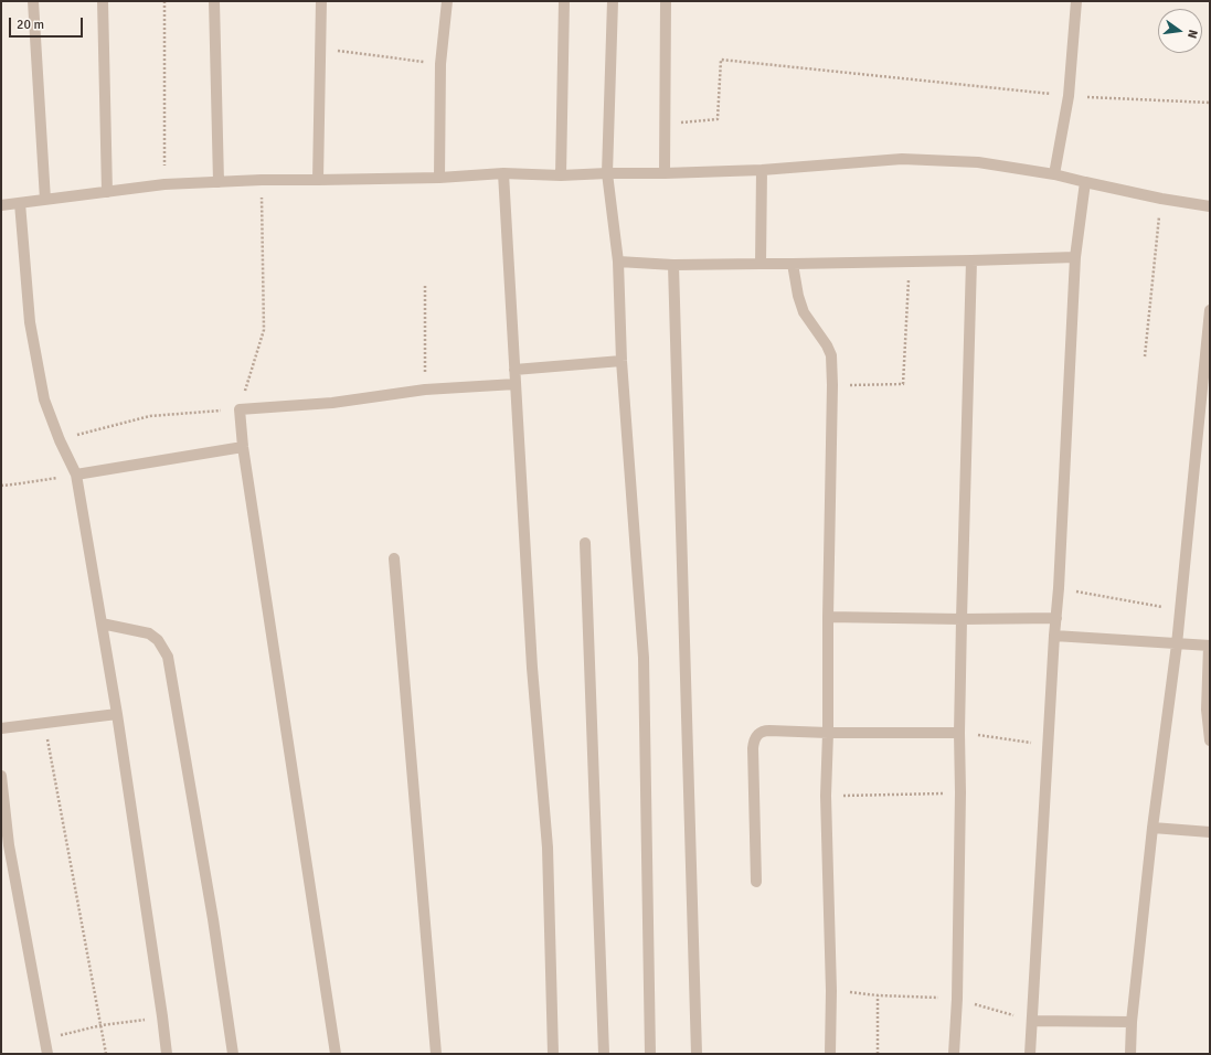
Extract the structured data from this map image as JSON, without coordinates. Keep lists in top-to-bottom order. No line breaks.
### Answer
{"scale_bar":"20 m","north":"right"}
